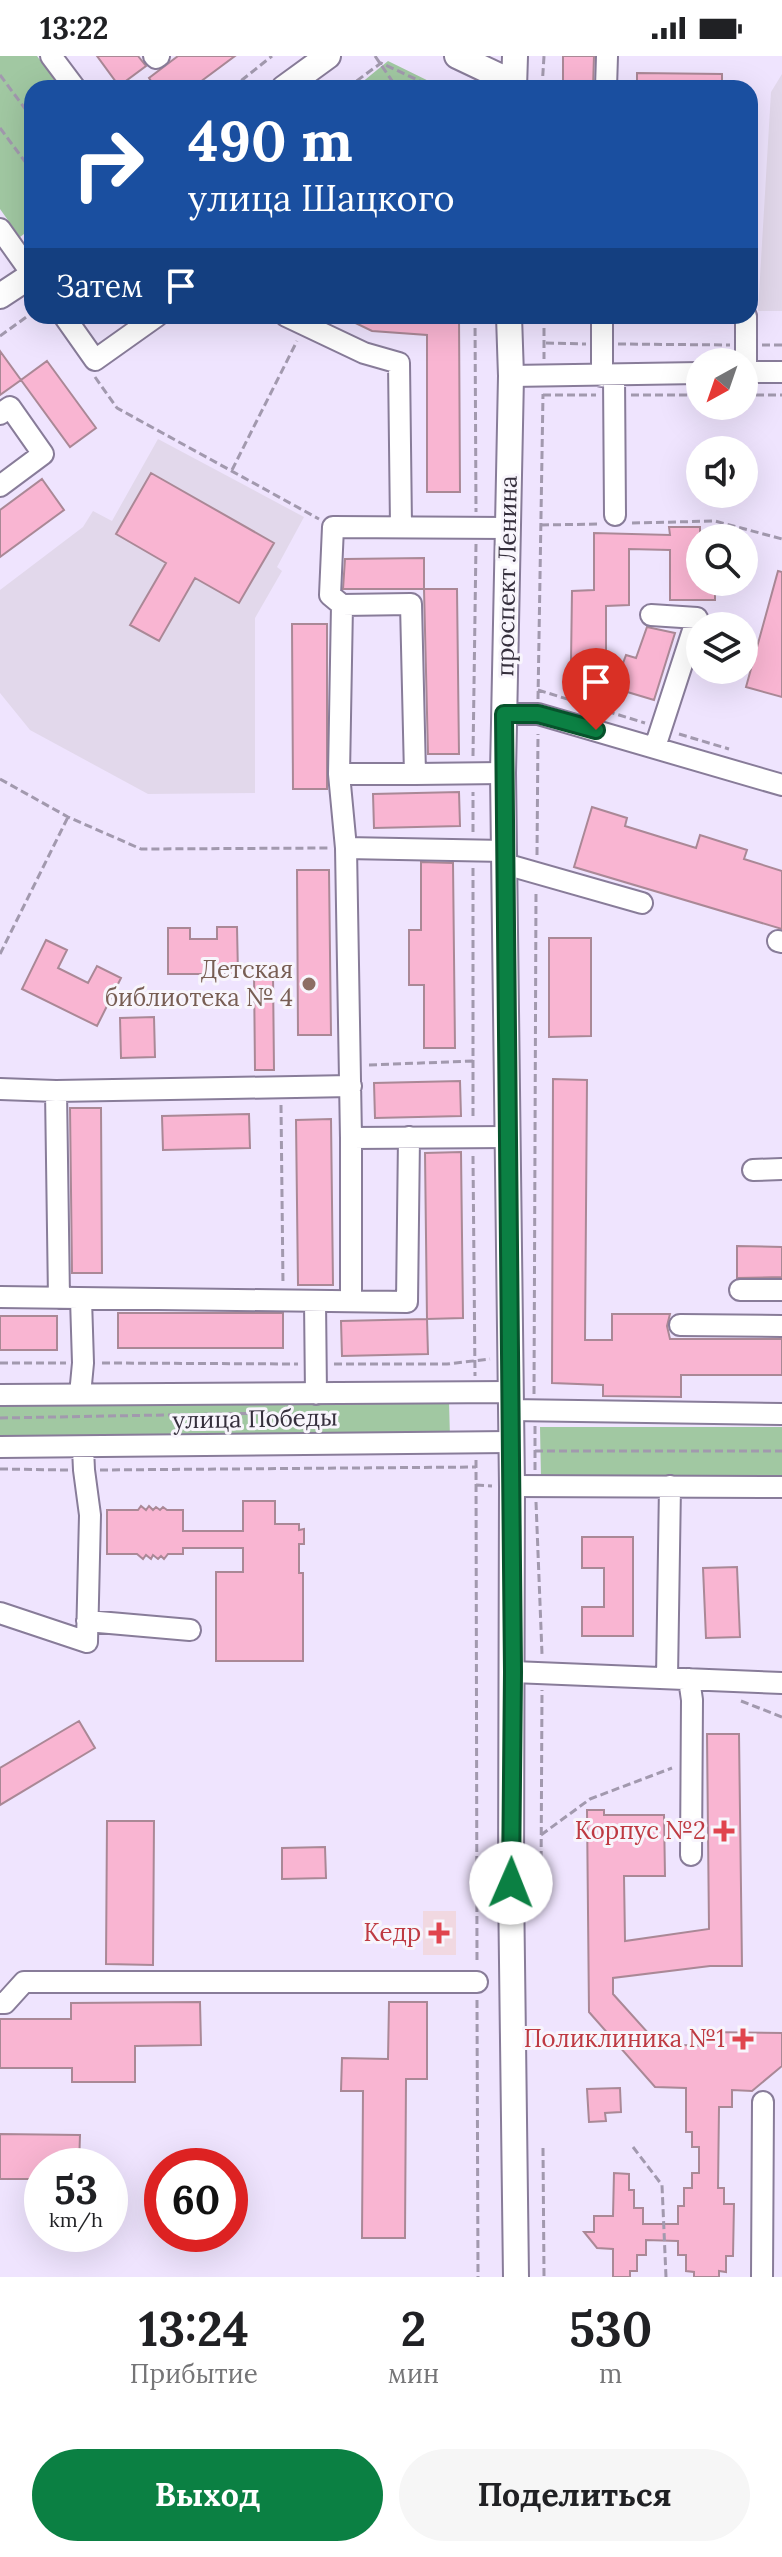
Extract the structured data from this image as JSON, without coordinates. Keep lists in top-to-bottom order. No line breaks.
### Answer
{"streets":{"main road":["проспект Ленина"],"street":["улица Победы"]},"crossings":[["проспект Ленина","улица Победы"]],"places":{"other":["Детская библиотека № 4"],"health":["Корпус №2","Кедр","Поликлиника №1"]},"north":"bottom left","page":{"status":"13:22","turn":["490 m","улица Шацкого"],"then":"Затем","speed":"53 km/h","limit":"60","eta":["13:24","Прибытие","2","мин","530","m"],"buttons":["Выход","Поделиться"]}}
